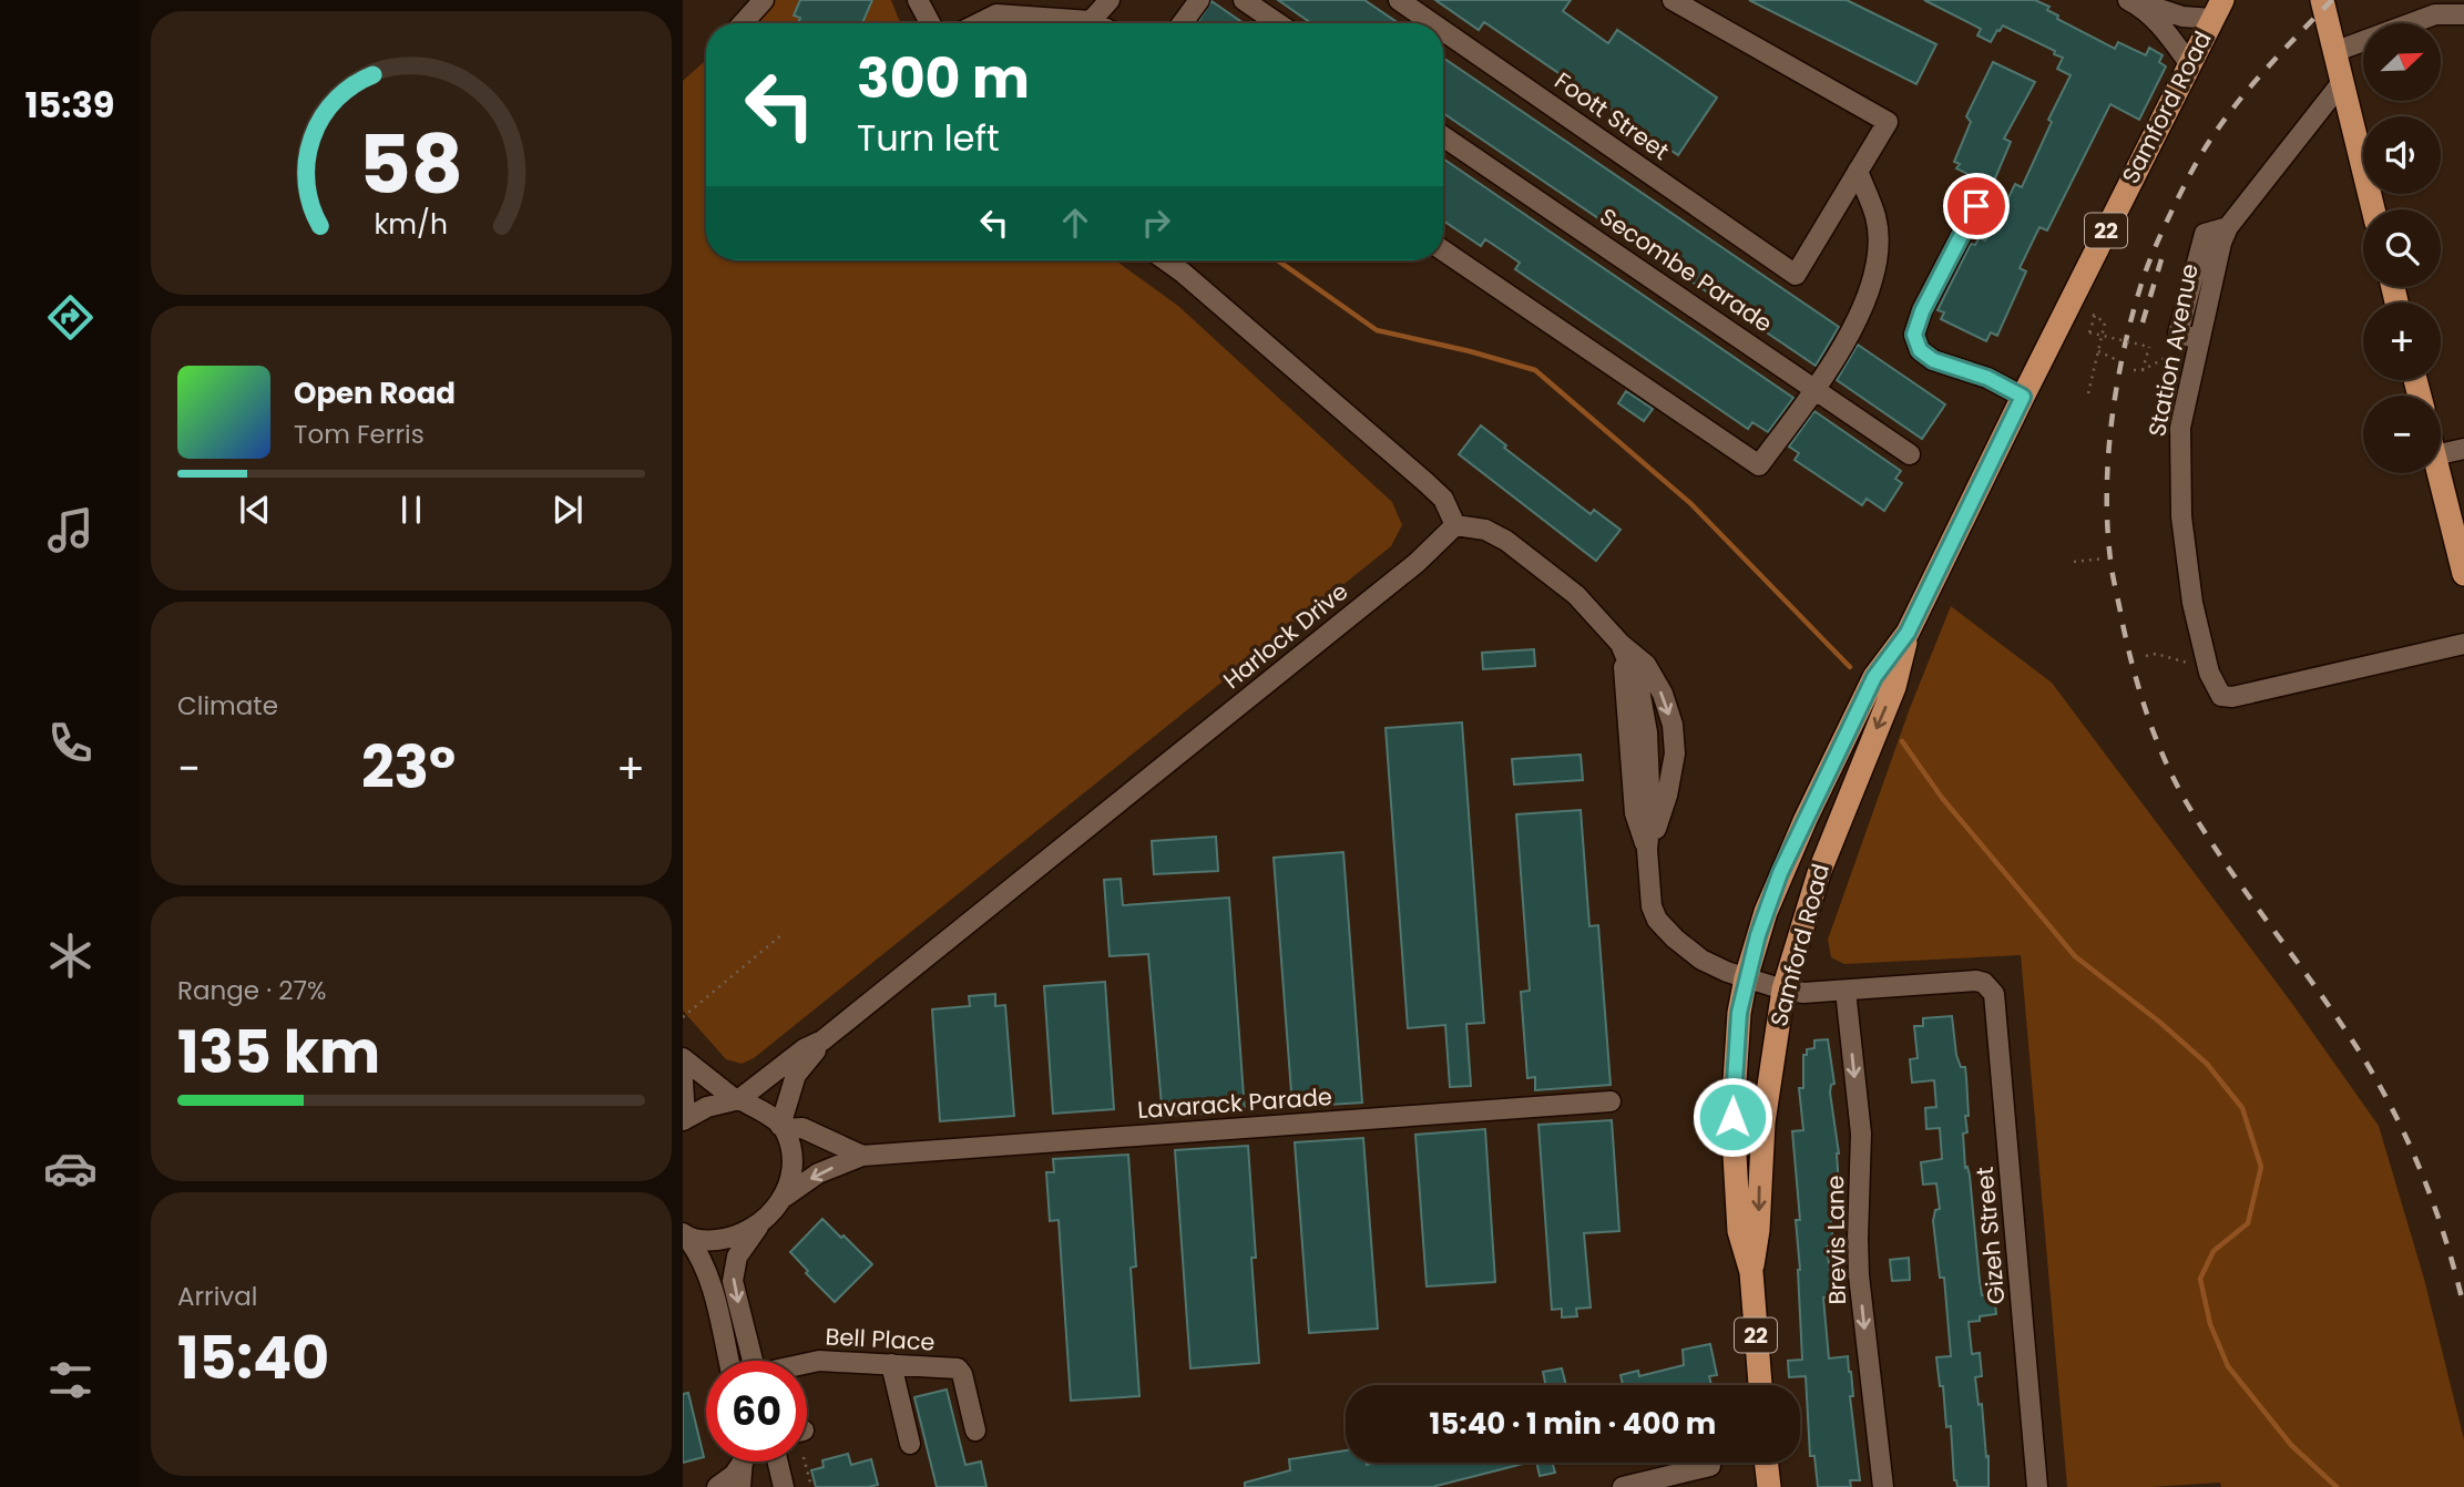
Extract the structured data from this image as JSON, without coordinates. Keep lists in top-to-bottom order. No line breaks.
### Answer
{"streets":{"main road":["Samford Road","22"],"street":["Foott Street","Secombe Parade","Station Avenue","Harlock Drive","Lavarack Parade","Gizeh Street","Brevis Lane","Bell Place"]},"crossings":[["Gizeh Street","Brevis Lane"]],"one_way":["Brevis Lane"],"north":"top right","page":{"tabs":"15:39","map_buttons":["+","−"],"turn":["300 m","Turn left"],"song":["Open Road","Tom Ferris"],"tile":["Climate",["Range · 27%","135 km"],["Arrival","15:40"]],"heat":["−","23°","+"],"limit":"60","trip":"15:40 · 1 min · 400 m","gauge":["58","km/h"]}}
